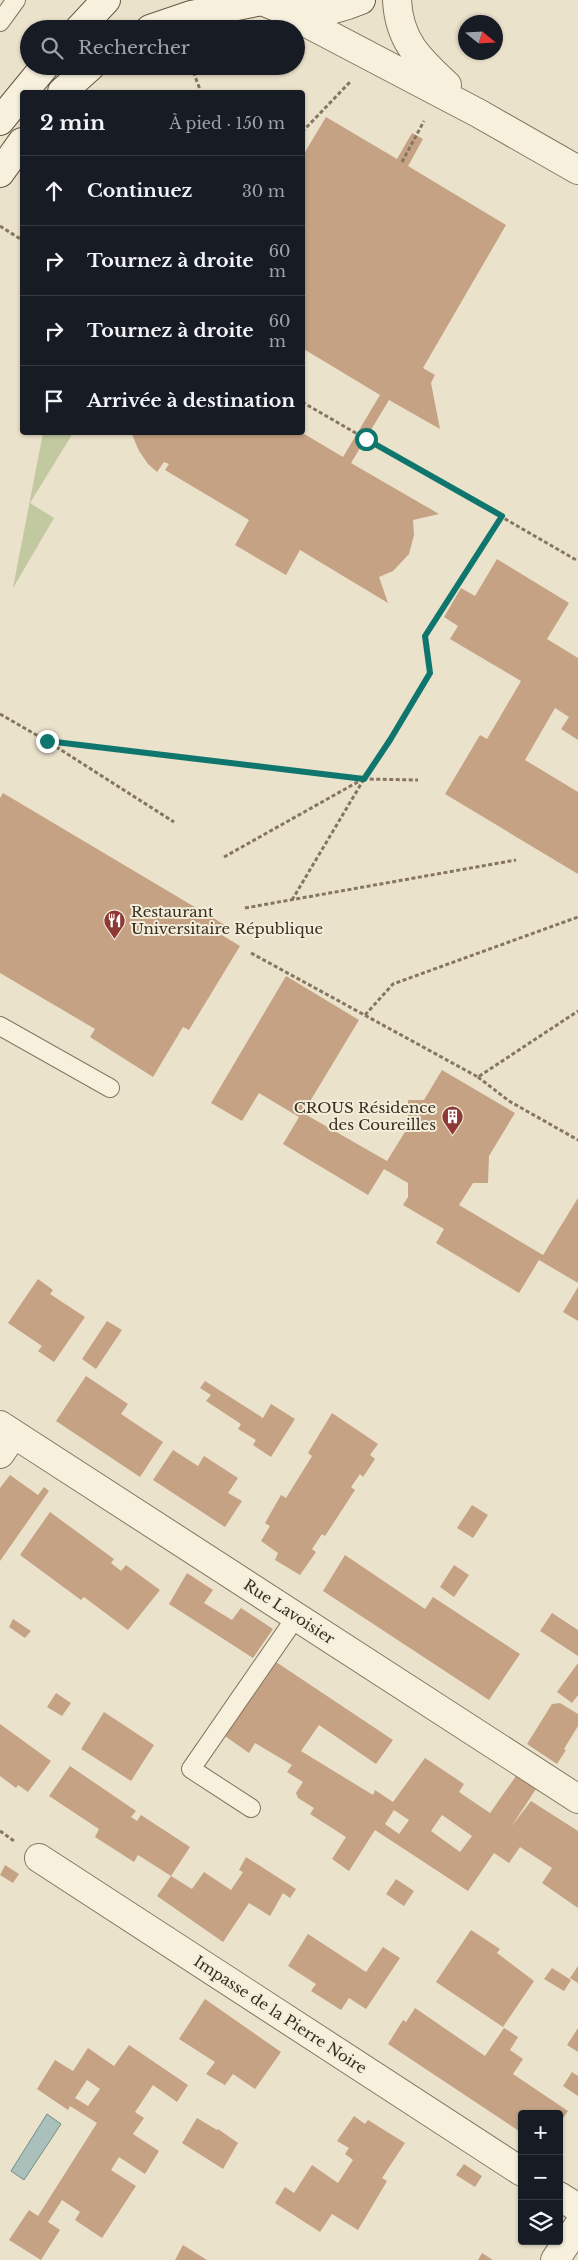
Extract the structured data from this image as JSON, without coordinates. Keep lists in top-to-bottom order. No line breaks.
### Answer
{"streets":{"street":["Rue Lavoisier","Impasse de la Pierre Noire"]},"places":{"restaurant":["Restaurant Universitaire République"],"building":["CROUS Résidence des Coureilles"]},"north":"right","page":{"search":"Rechercher","heading":["2 min","À pied · 150 m"],"list":[["Continuez","30 m"],["Tournez à droite","60 m"],["Tournez à droite","60 m"],"Arrivée à destination"],"map_buttons":["+","−"]}}
